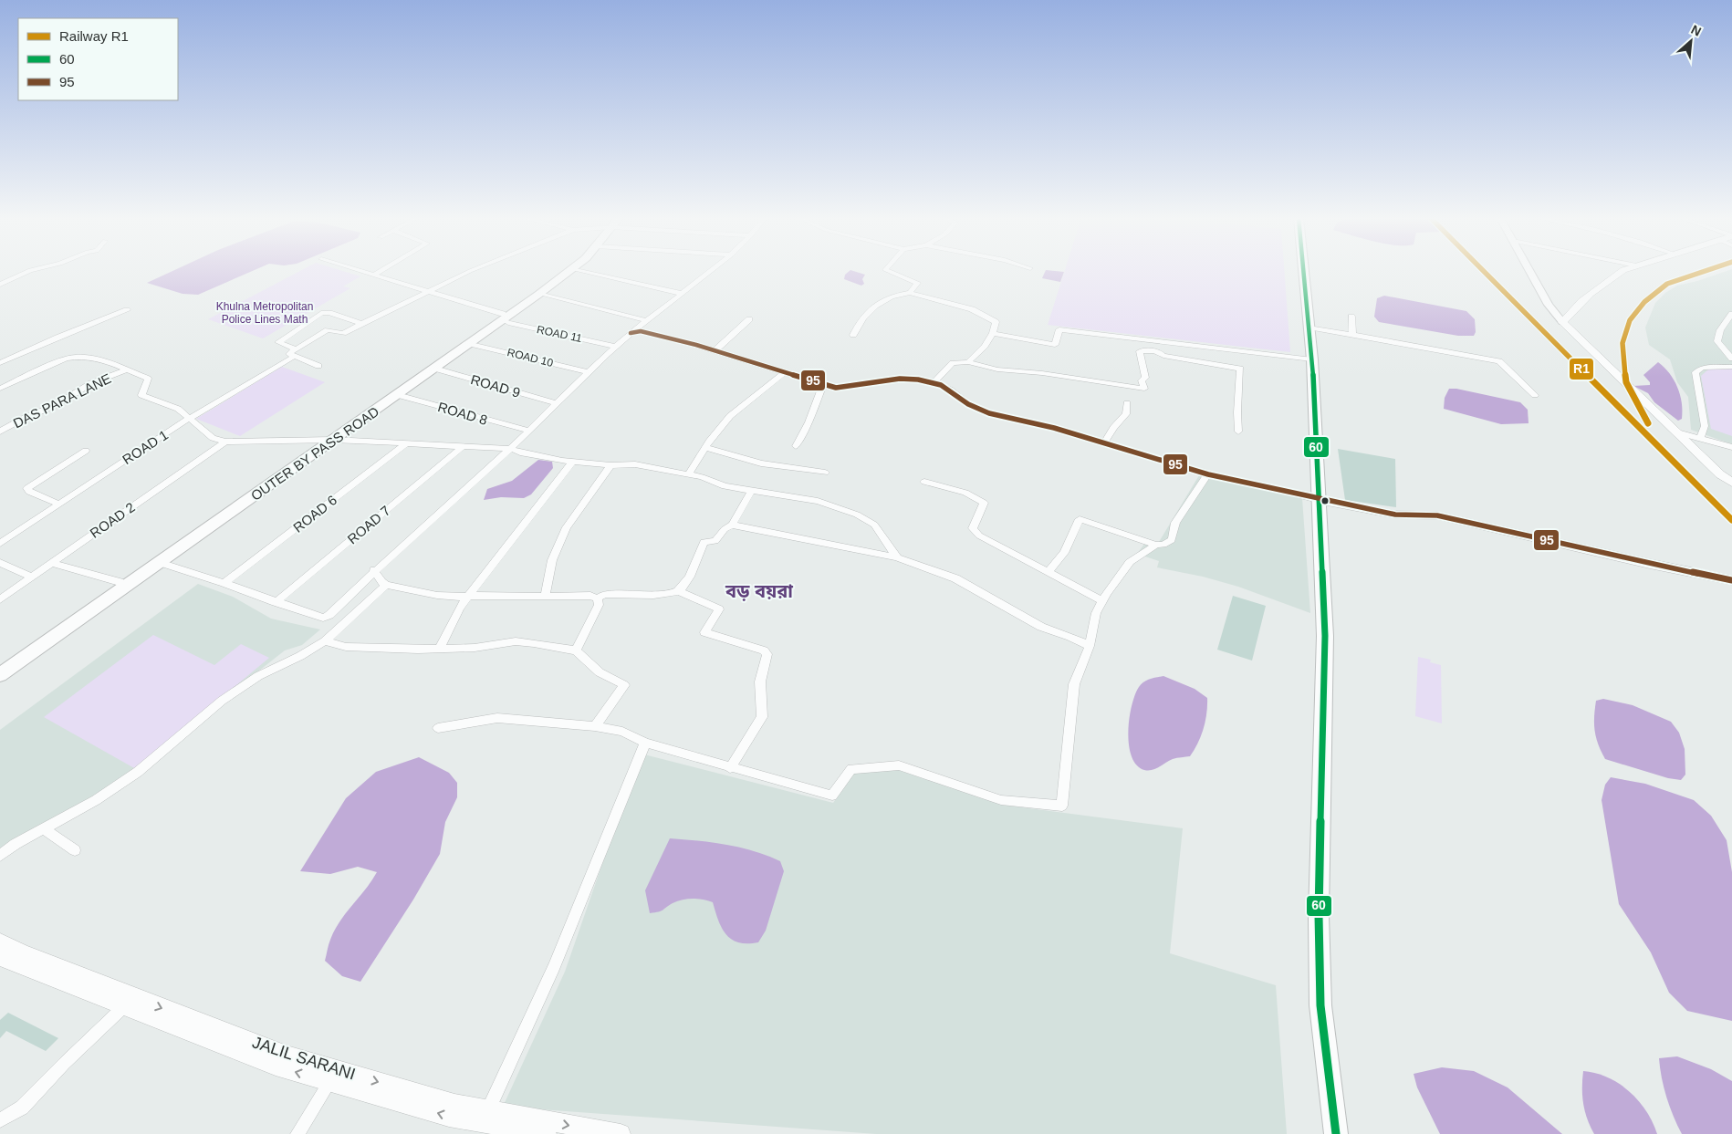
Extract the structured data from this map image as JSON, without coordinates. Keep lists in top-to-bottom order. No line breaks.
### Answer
{"streets":{"main road":["OUTER BY PASS ROAD","JALIL SARANI"],"street":["ROAD 11","ROAD 10","ROAD 9","DAS PARA LANE","ROAD 8","ROAD 1","ROAD 6","ROAD 2","ROAD 7"]},"crossings":[["ROAD 11","ROAD 1"],["ROAD 11","OUTER BY PASS ROAD"],["ROAD 10","OUTER BY PASS ROAD"],["ROAD 9","OUTER BY PASS ROAD"],["ROAD 8","OUTER BY PASS ROAD"]],"districts":["বড় বয়রা"],"parks":["Khulna Metropolitan Police Lines Math"],"lines":["rail line R1","transit line 60","transit line 95"],"legend":["Railway R1","60","95"],"north":"top right"}
